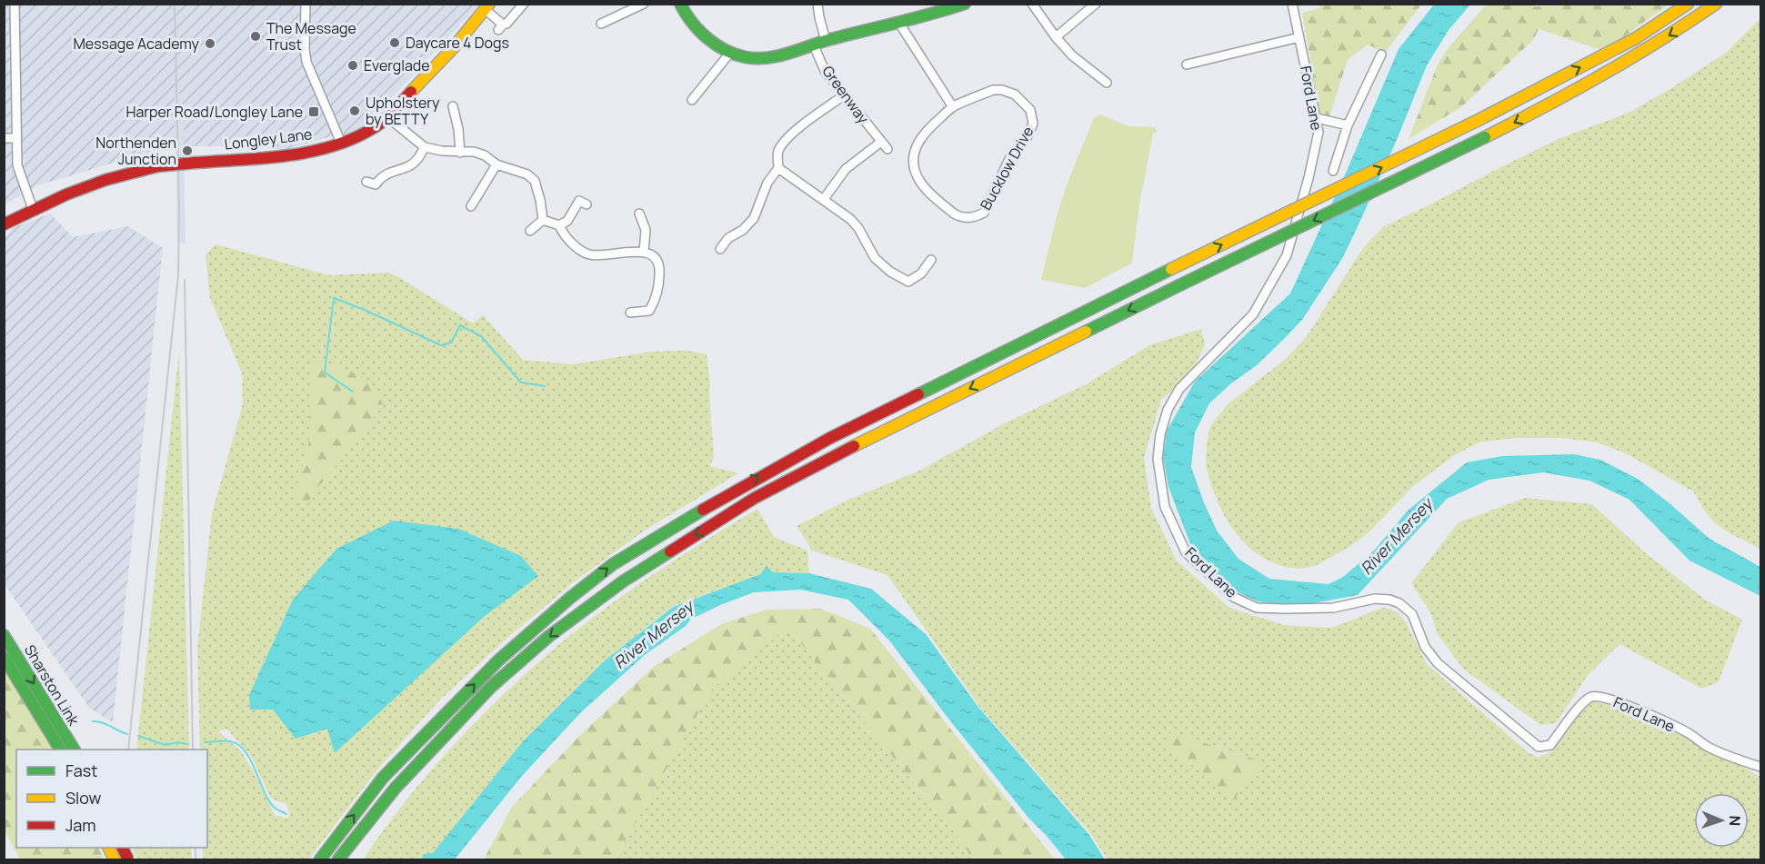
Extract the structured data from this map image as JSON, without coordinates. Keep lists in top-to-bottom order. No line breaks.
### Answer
{"streets":{"main road":["Longley Lane","Sharston Link"],"street":["Greenway","Ford Lane","Bucklow Drive"]},"water":["River Mersey"],"places":{"other":["The Message Trust","Daycare 4 Dogs","Message Academy","Everglade","Upholstery by BETTY","Northenden Junction"],"transit":["Harper Road/Longley Lane"]},"legend":["Fast","Slow","Jam"],"north":"right"}
